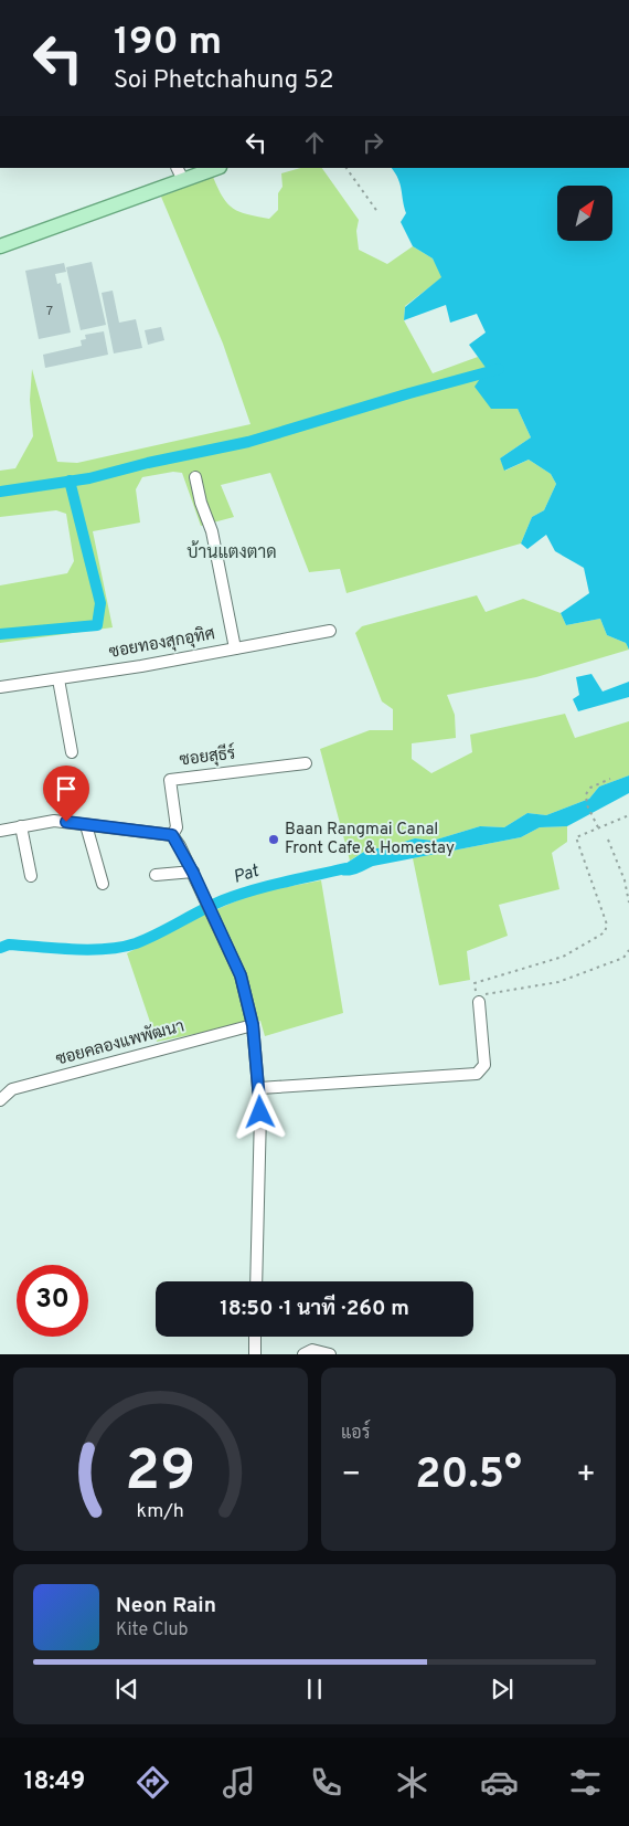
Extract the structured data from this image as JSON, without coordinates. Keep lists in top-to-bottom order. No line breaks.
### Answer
{"streets":{"street":["ซอยทองสุกอุทิศ","ซอยสุธีร์","ซอยคลองแพพัฒนา"]},"districts":["บ้านแตงตาด"],"water":["Pat"],"places":["Baan Rangmai Canal Front Cafe & Homestay"],"house_numbers":["7"],"north":"top right","page":{"turn":["190 m","Soi Phetchahung 52"],"limit":"30","trip":"18:50 · 1 นาที · 260 m","tile":"แอร์","heat":["−","20.5°","+"],"song":["Neon Rain","Kite Club"],"tabs":"18:49","gauge":["29","km/h"]}}
